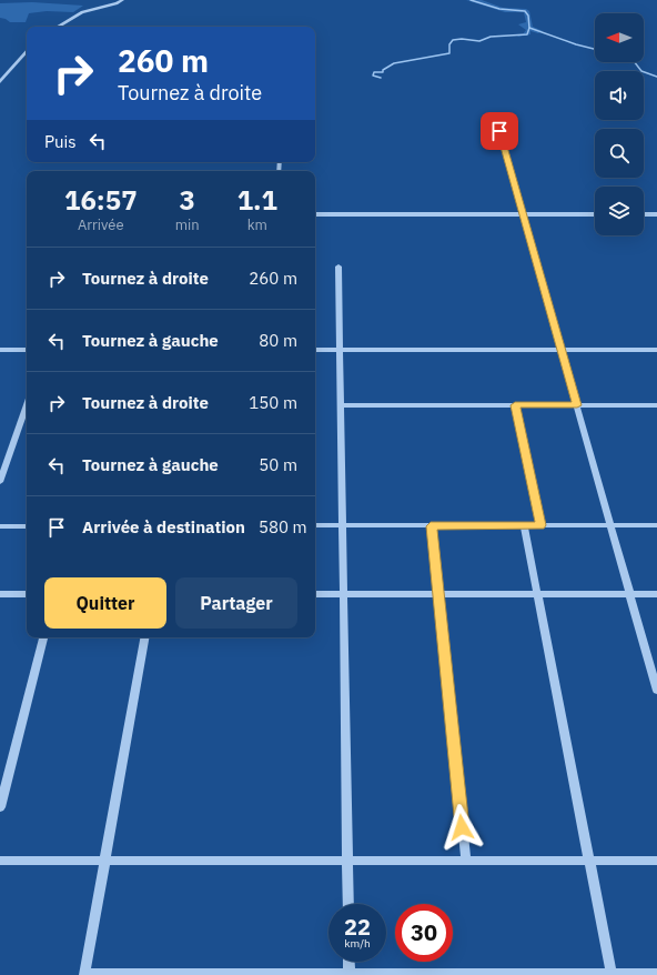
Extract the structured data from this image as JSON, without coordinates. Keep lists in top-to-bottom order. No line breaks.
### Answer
{"north":"left","page":{"turn":["260 m","Tournez à droite"],"then":"Puis","eta":["16:57","Arrivée","3","min","1.1","km"],"list":[{"name":"Tournez à droite","value":"260 m"},{"name":"Tournez à gauche","value":"80 m"},{"name":"Tournez à droite","value":"150 m"},{"name":"Tournez à gauche","value":"50 m"},{"name":"Arrivée à destination","value":"580 m"}],"buttons":["Quitter","Partager"],"speed":"22 km/h","limit":"30"}}
